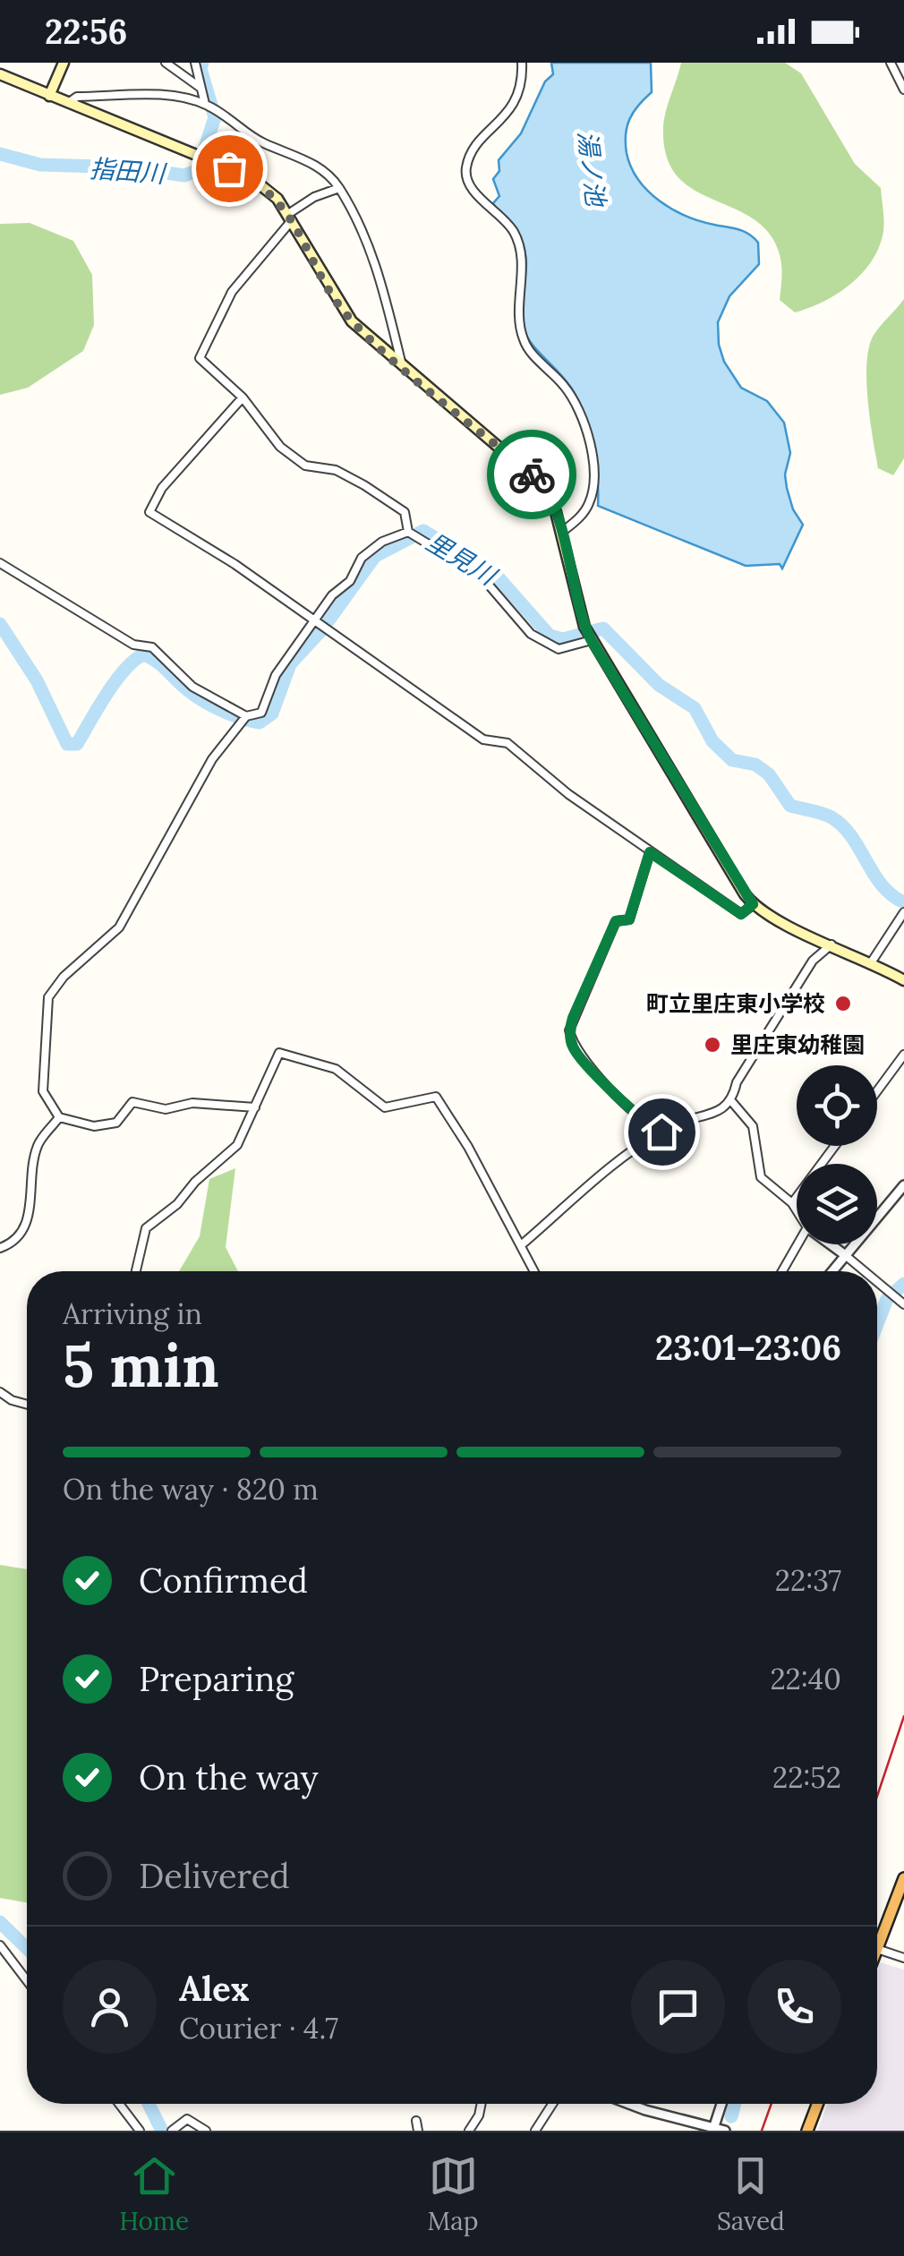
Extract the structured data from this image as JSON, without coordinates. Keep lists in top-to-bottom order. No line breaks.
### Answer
{"water":["湯ノ池","指田川","里見川"],"places":["町立里庄東小学校","里庄東幼稚園"],"page":{"status":"22:56","heading":["5 min","Arriving in","23:01–23:06"],"panel":["Alex","Courier · 4.7"],"bar":"On the way · 820 m","list":[["Confirmed","22:37"],["Preparing","22:40"],["On the way","22:52"],"Delivered"],"tabs":["Home","Map","Saved"]}}
